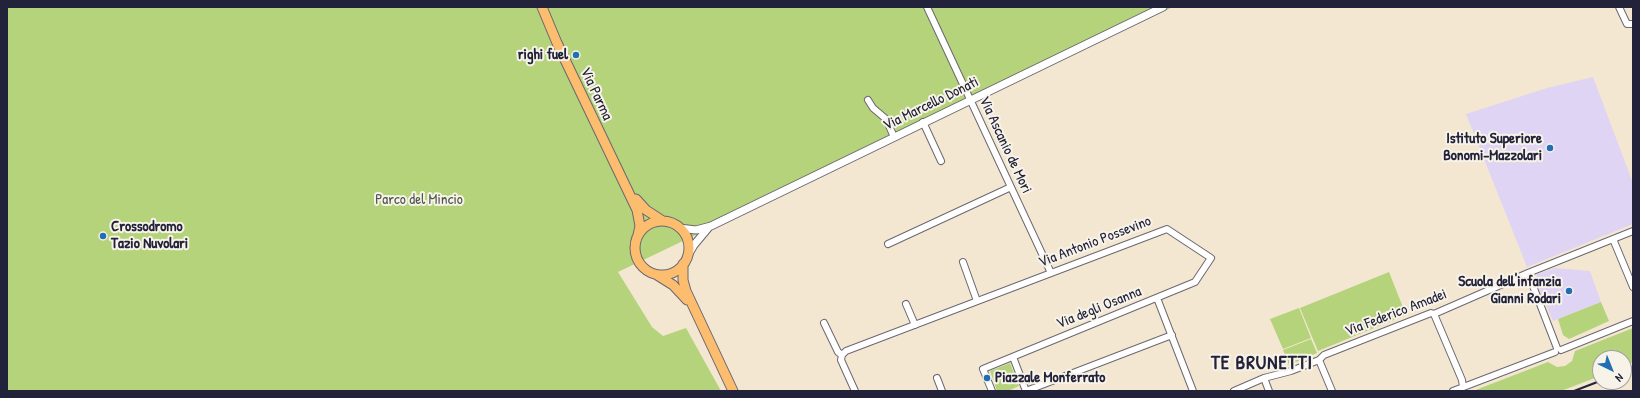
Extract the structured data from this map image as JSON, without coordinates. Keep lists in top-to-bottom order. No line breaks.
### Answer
{"streets":{"main road":["Via Parma"],"street":["Via Marcello Donati","Via Ascanio de Mori","Via Antonio Possevino","Via degli Osanna","Via Federico Amadei"]},"crossings":[["Via Parma","Via Marcello Donati"],["Via Marcello Donati","Via Ascanio de Mori"],["Via Ascanio de Mori","Via Antonio Possevino"],["Via Antonio Possevino","Via degli Osanna"]],"districts":["TE BRUNETTI"],"parks":["Parco del Mincio"],"places":["righi fuel","Istituto Superiore Bonomi-Mazzolari","Crossodromo Tazio Nuvolari","Scuola dell'infanzia Gianni Rodari","Piazzale Monferrato"],"north":"bottom right"}
